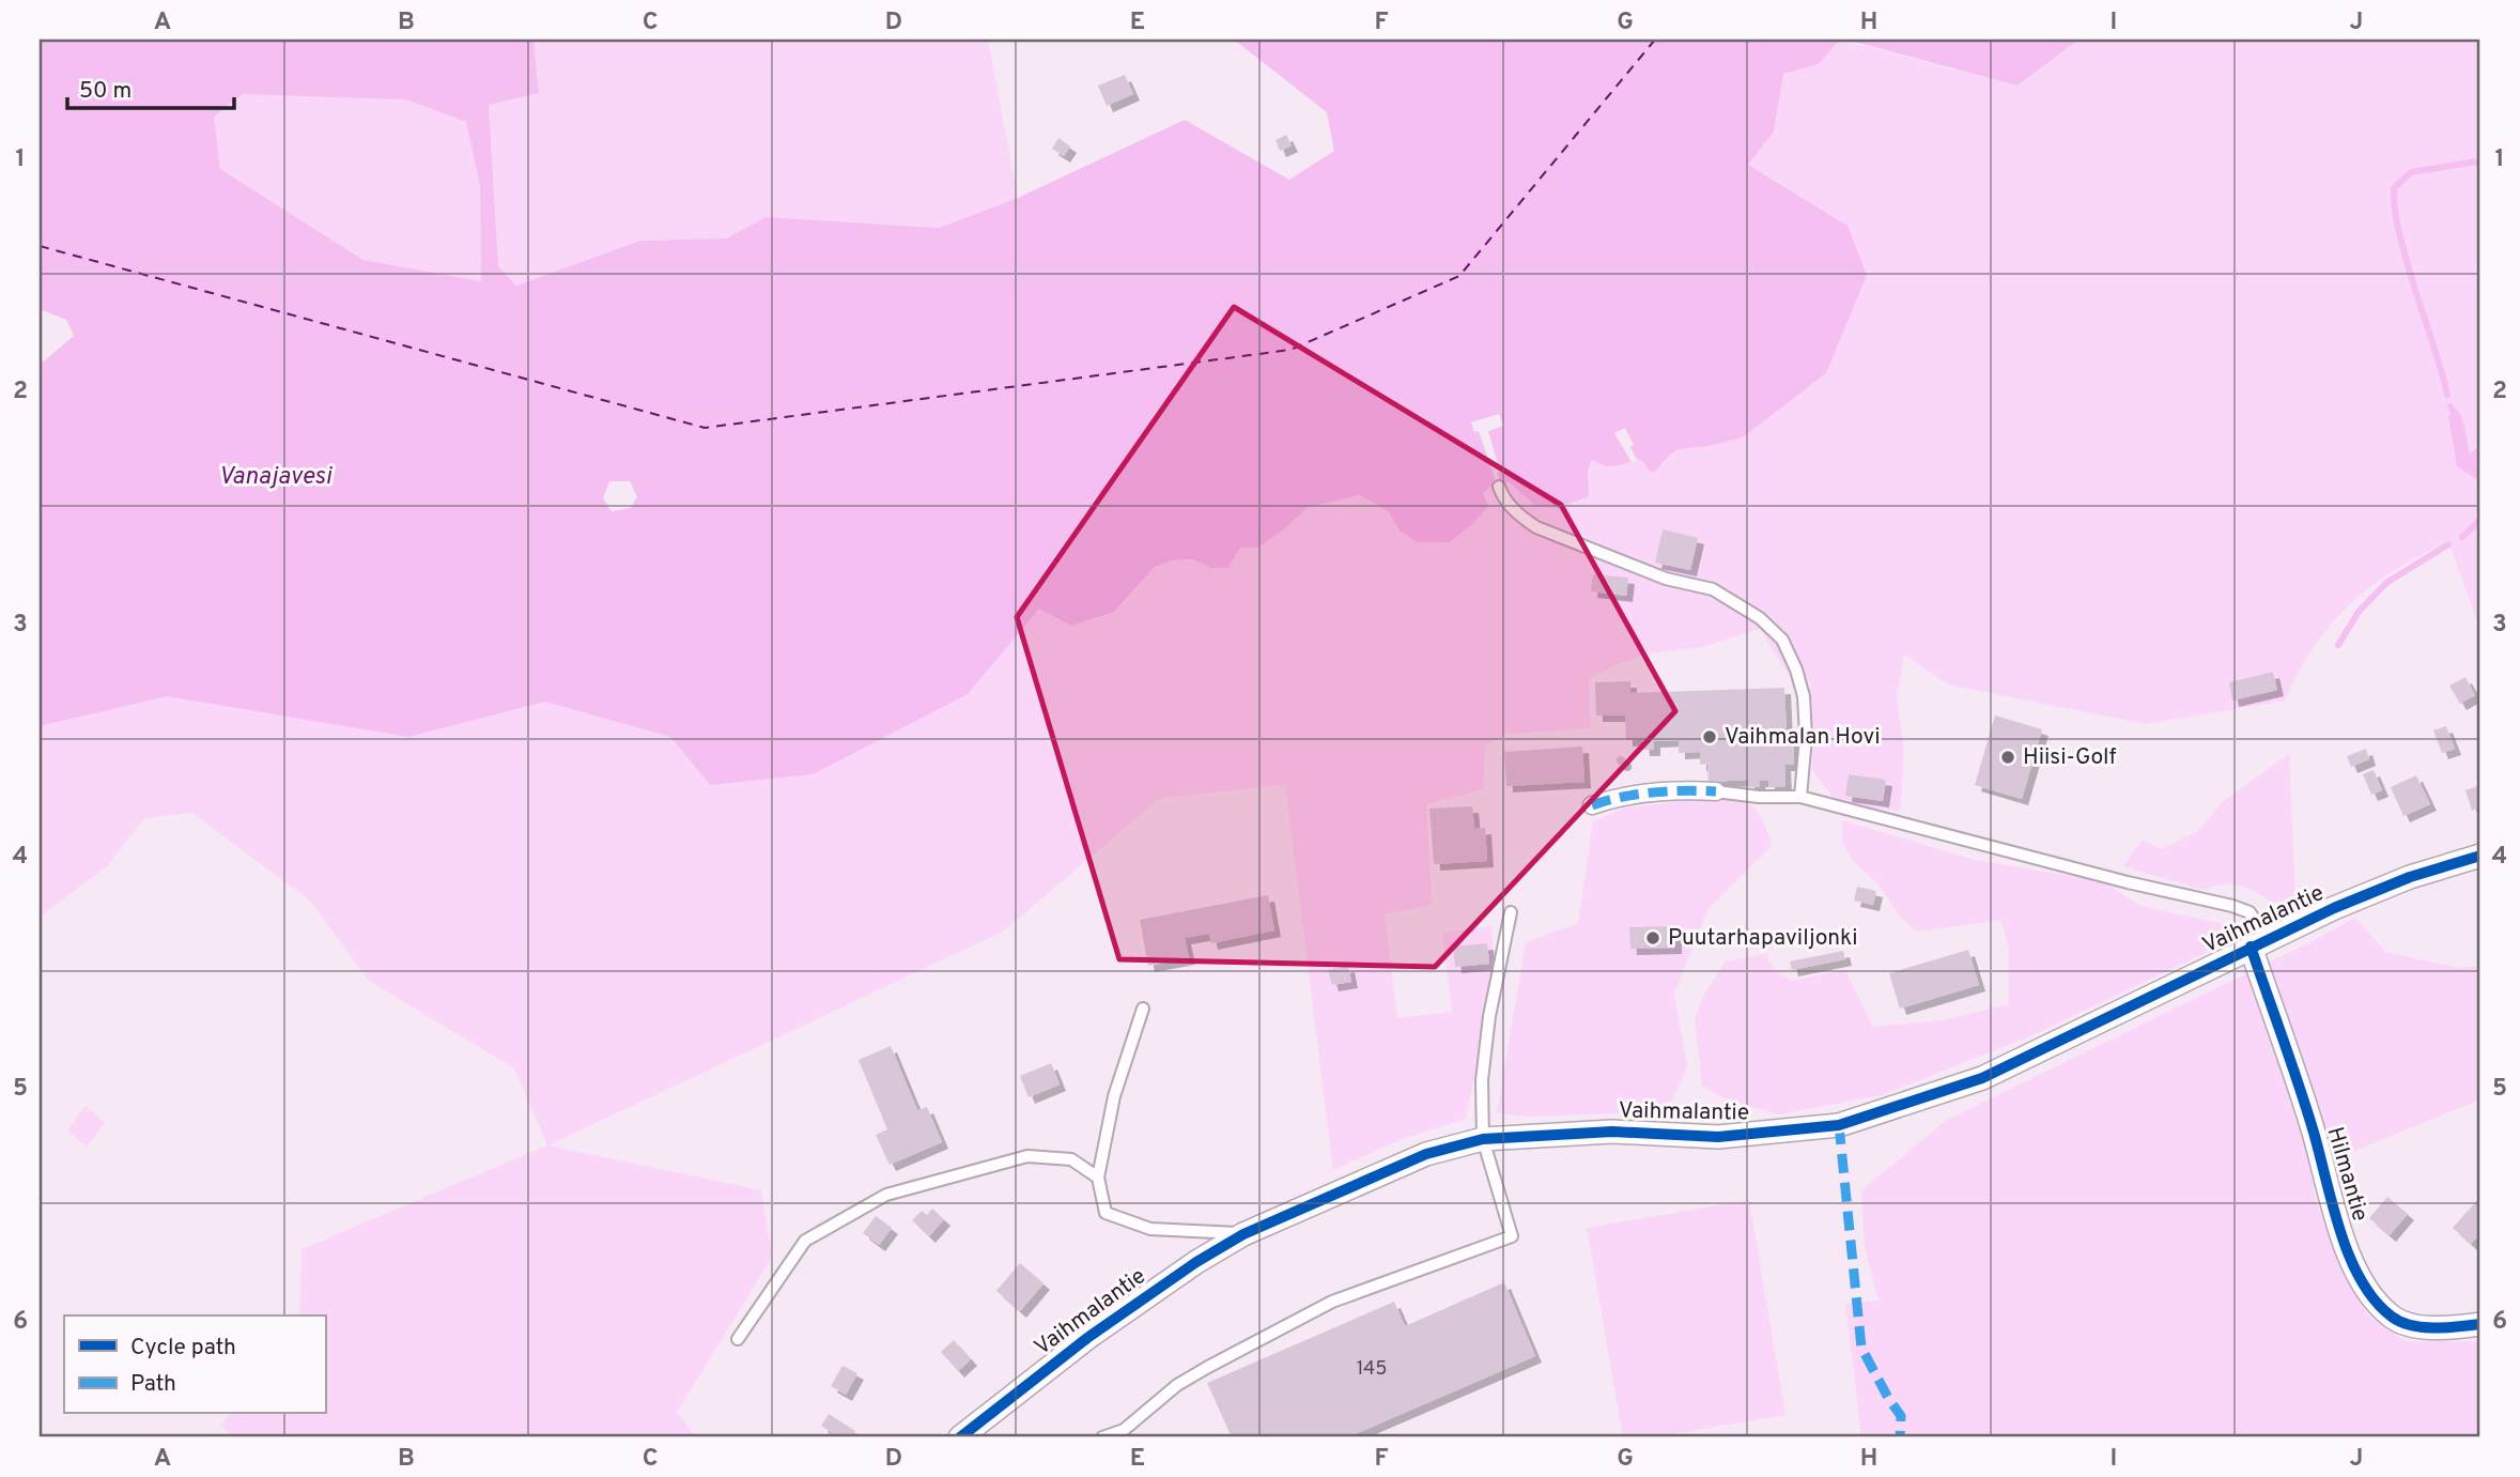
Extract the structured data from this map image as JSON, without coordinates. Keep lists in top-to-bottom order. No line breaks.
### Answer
{"streets":{"street":["Vaihmalantie","Hilmantie"]},"crossings":[["Vaihmalantie","Hilmantie"]],"water":["Vanajavesi"],"places":["Vaihmalan Hovi","Hiisi-Golf","Puutarhapaviljonki"],"house_numbers":["145"],"legend":["Cycle path","Path"],"scale_bar":"50 m","grid":{"columns":["A","B","C","D","E","F","G","H","I","J"],"rows":["1","2","3","4","5","6"]}}
